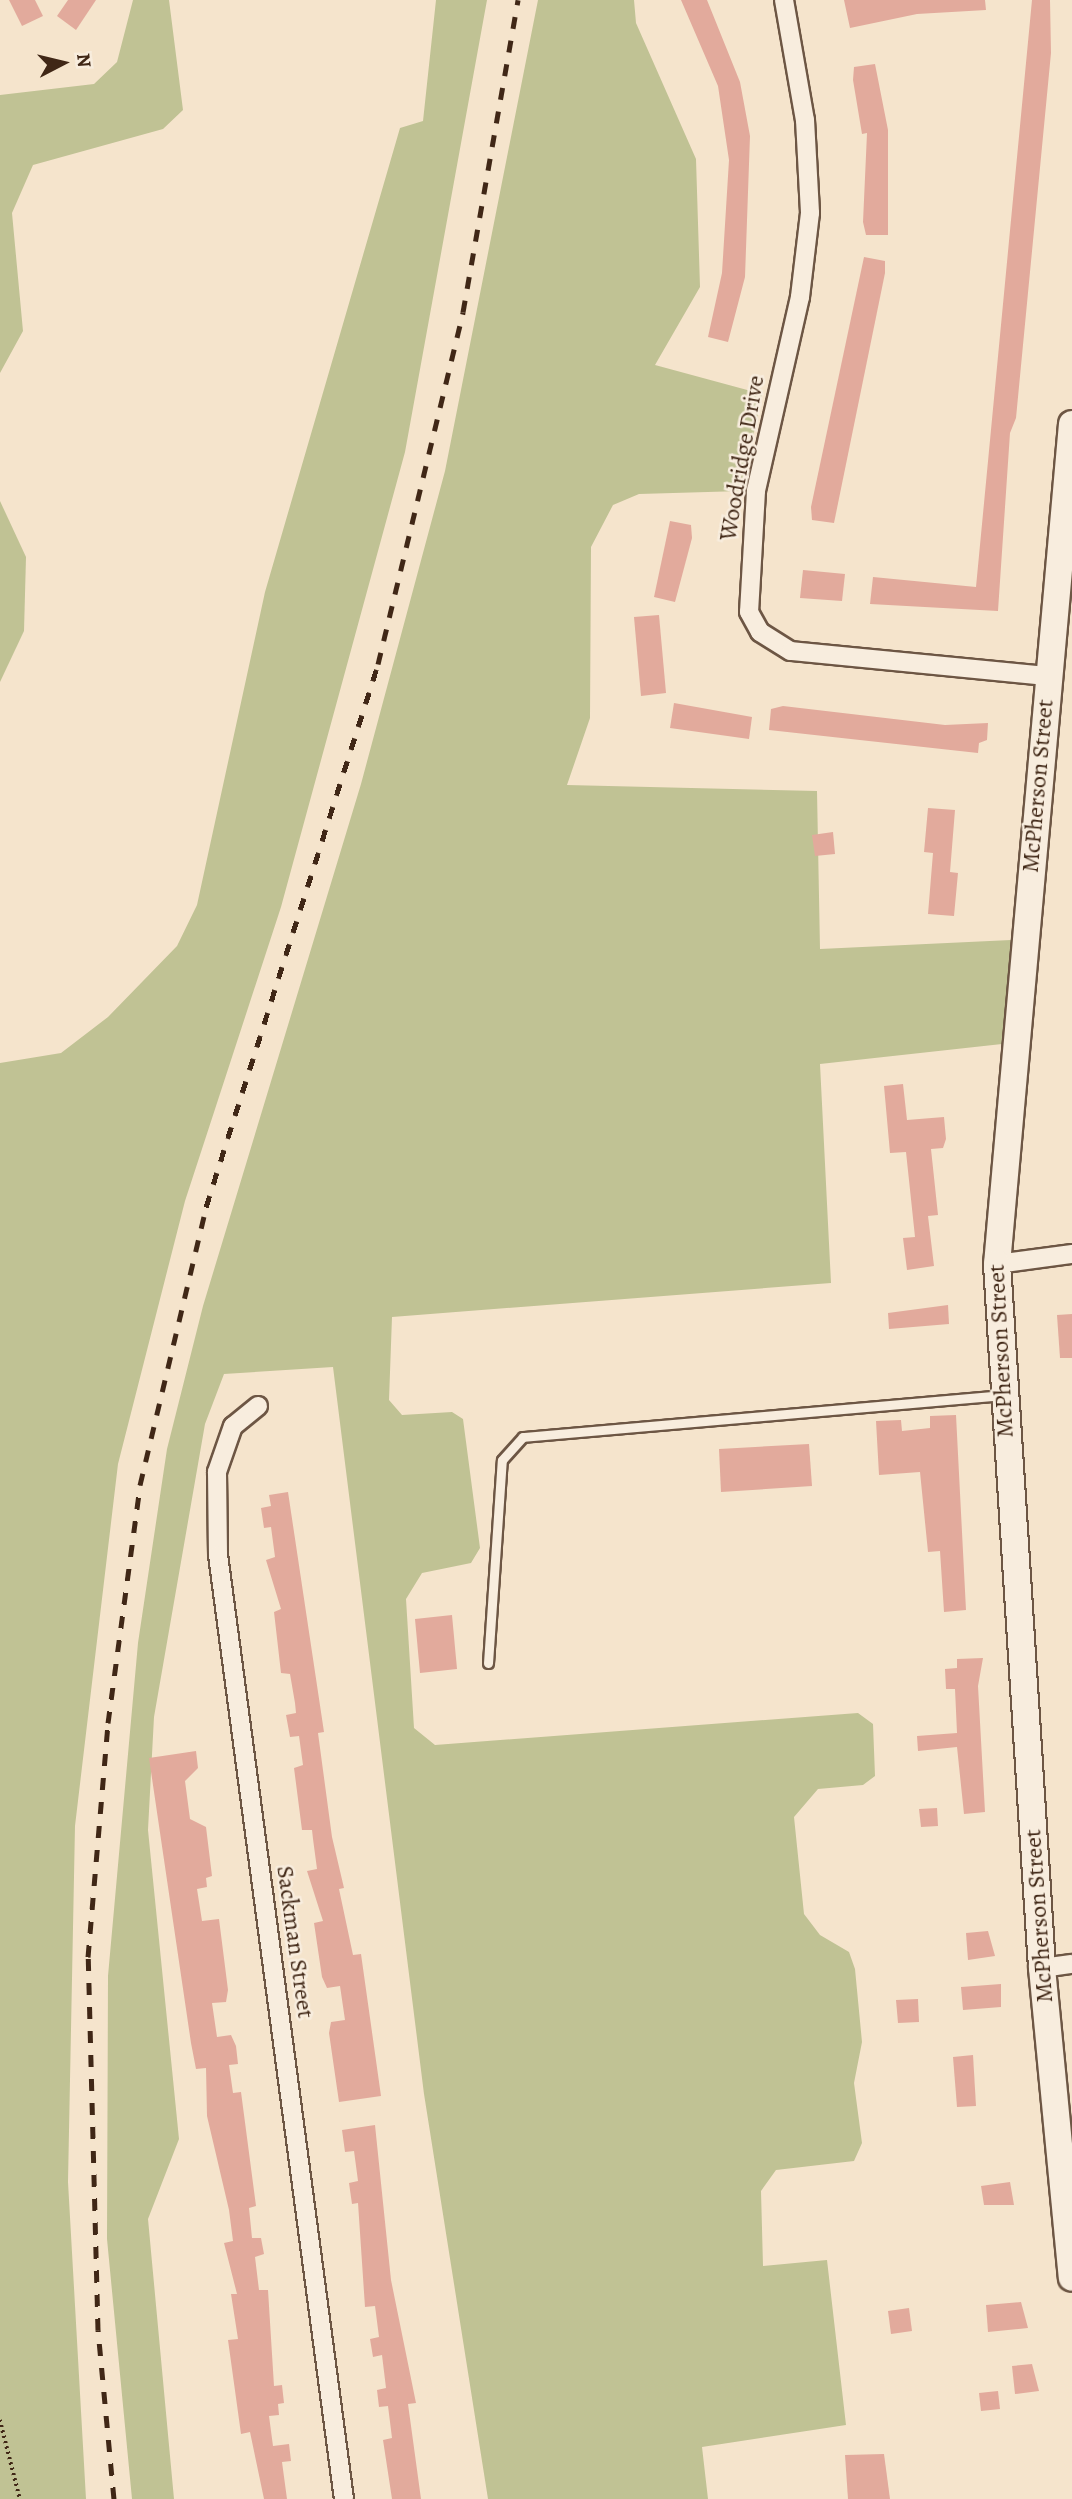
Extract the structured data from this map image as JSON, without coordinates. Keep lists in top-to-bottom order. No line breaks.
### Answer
{"streets":{"street":["Woodridge Drive","McPherson Street","Sackman Street"]},"crossings":[["Woodridge Drive","McPherson Street"]],"north":"right"}
